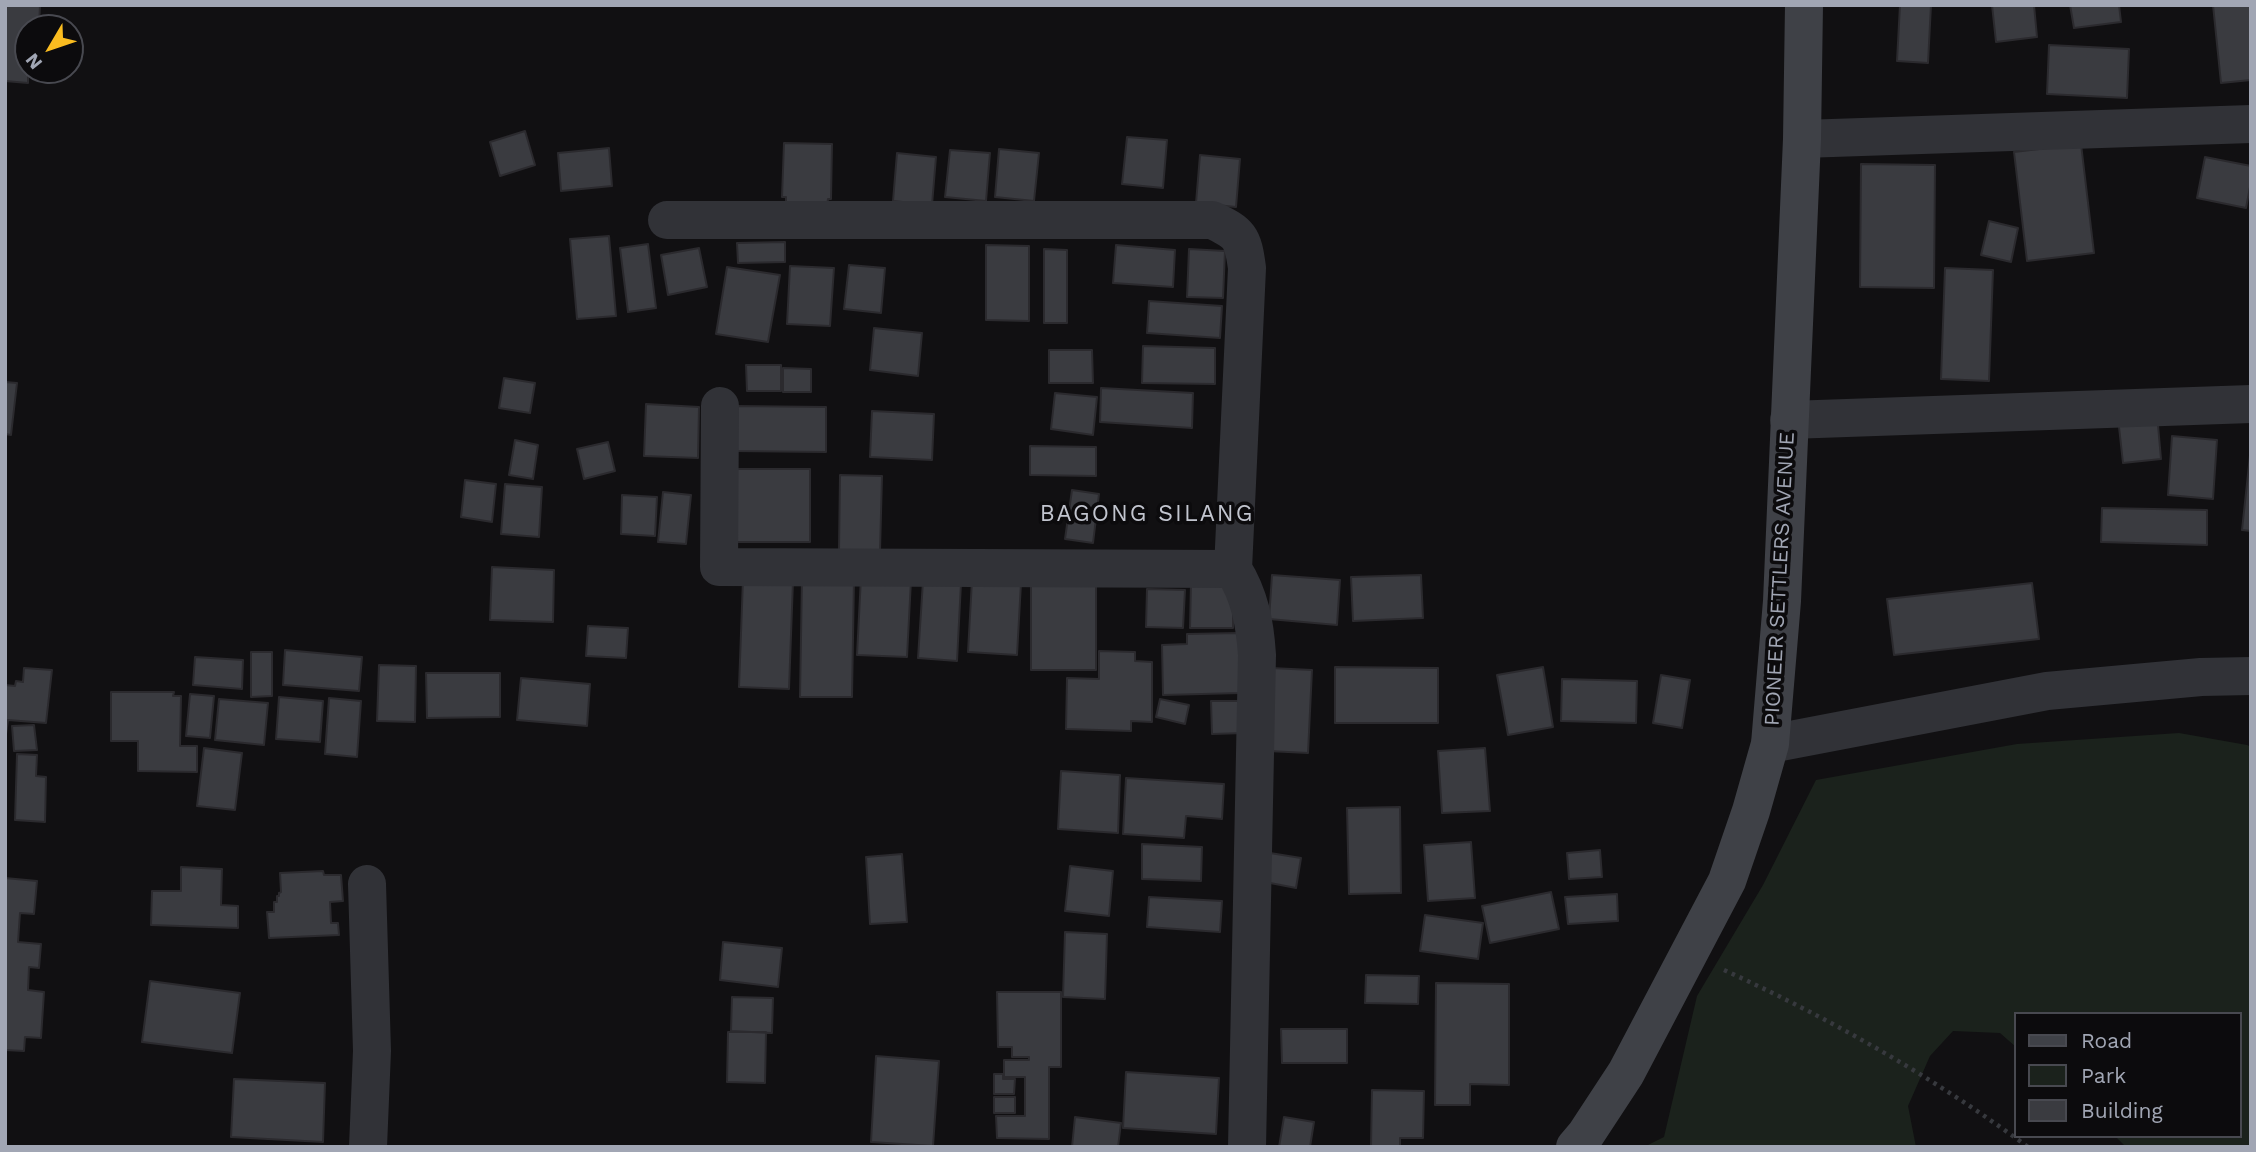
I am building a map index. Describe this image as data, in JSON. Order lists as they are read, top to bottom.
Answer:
{
  "streets": {
    "street": ["PIONEER SETTLERS AVENUE"]
  },
  "districts": ["BAGONG SILANG"],
  "legend": ["Road", "Park", "Building"],
  "north": "bottom left"
}
